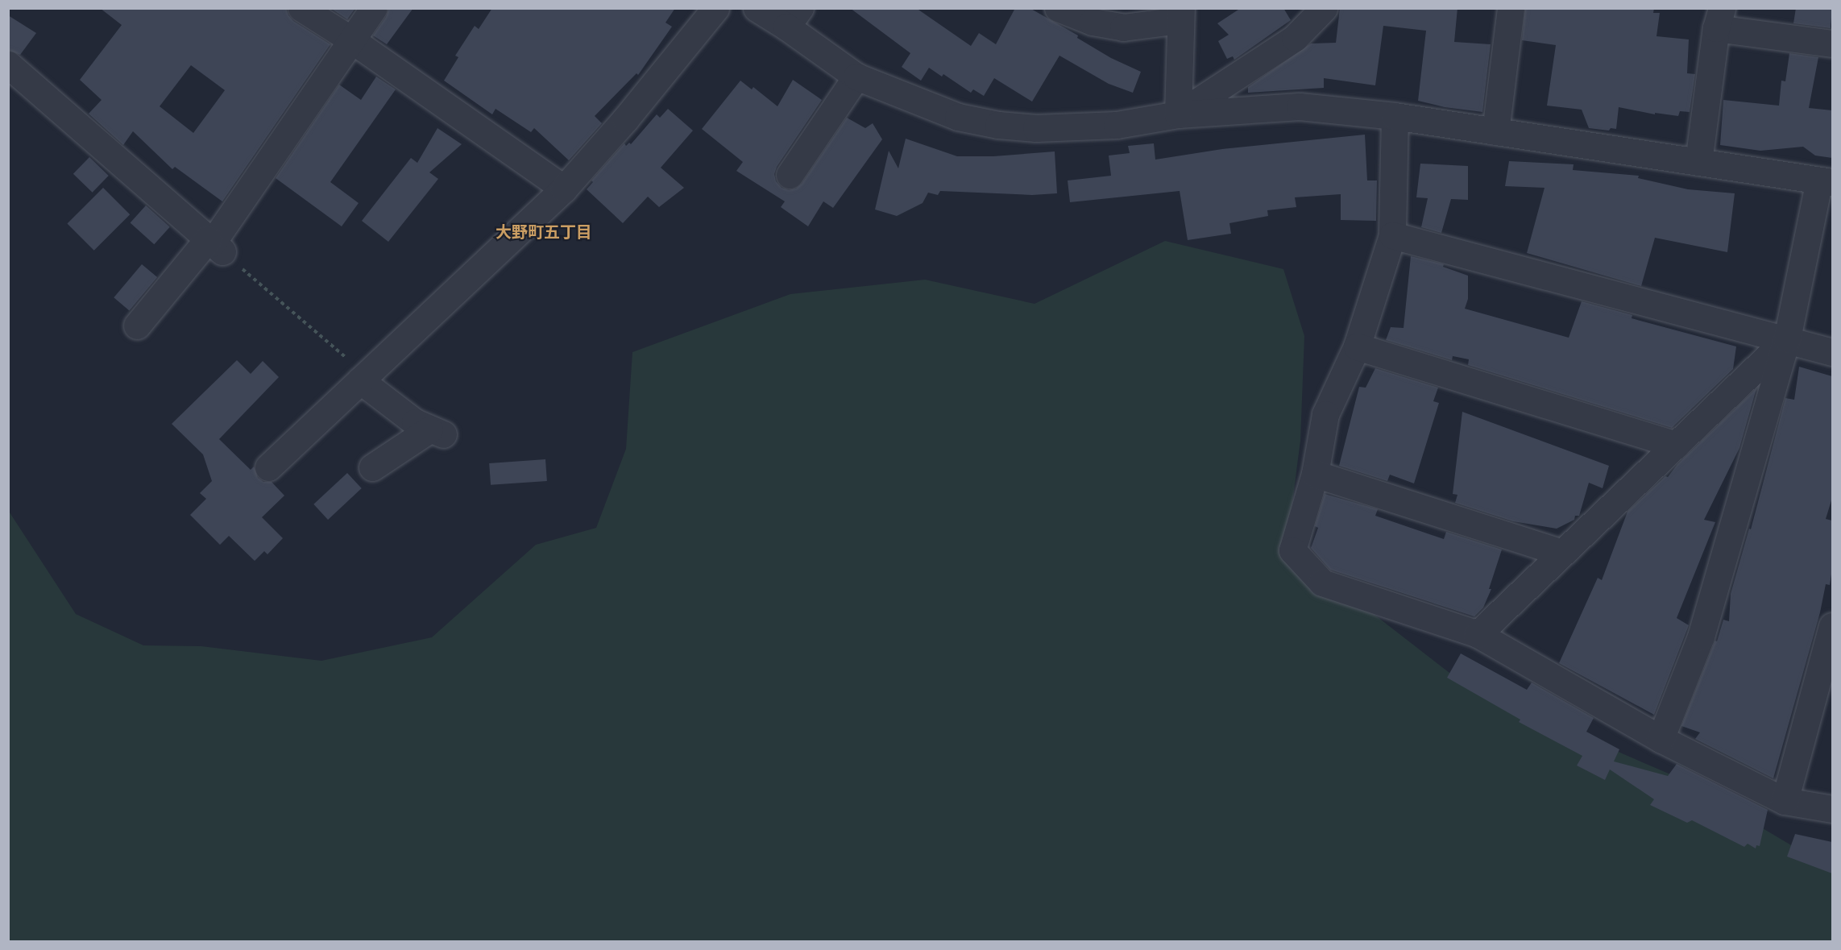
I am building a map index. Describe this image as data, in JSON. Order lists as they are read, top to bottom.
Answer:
{
  "districts": ["大野町五丁目"]
}
